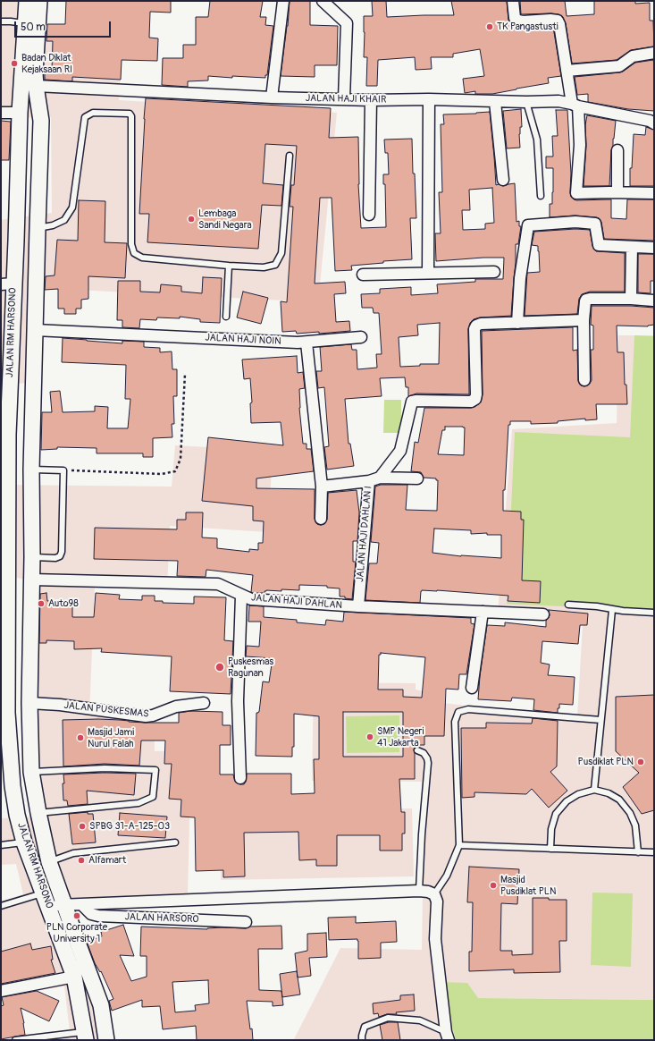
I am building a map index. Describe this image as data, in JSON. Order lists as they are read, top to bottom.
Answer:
{
  "streets": {
    "main road": ["JALAN RM HARSONO"],
    "street": [
      "JALAN HAJI KHAIR",
      "JALAN HAJI NOIN",
      "JALAN HAJI DAHLAN I",
      "JALAN HAJI DAHLAN",
      "JALAN PUSKESMAS",
      "JALAN HARSORO"
    ]
  },
  "crossings": [
    ["JALAN HAJI KHAIR", "JALAN RM HARSONO"],
    ["JALAN RM HARSONO", "JALAN HAJI NOIN"],
    ["JALAN RM HARSONO", "JALAN HAJI DAHLAN"],
    ["JALAN RM HARSONO", "JALAN PUSKESMAS"],
    ["JALAN HAJI DAHLAN I", "JALAN HAJI DAHLAN"]
  ],
  "places": [
    "TK Pangastusti",
    "Badan Diklat Kejaksaan RI",
    "Lembaga Sandi Negara",
    "Auto98",
    "Puskesmas Ragunan",
    "SMP Negeri 41 Jakarta",
    "Masjid Jami Nurul Falah",
    "Pusdiklat PLN",
    "SPBG 31-A-125-03",
    "Alfamart",
    "Masjid Pusdiklat PLN",
    "PLN Corporate University 1"
  ],
  "scale_bar": "50 m"
}
